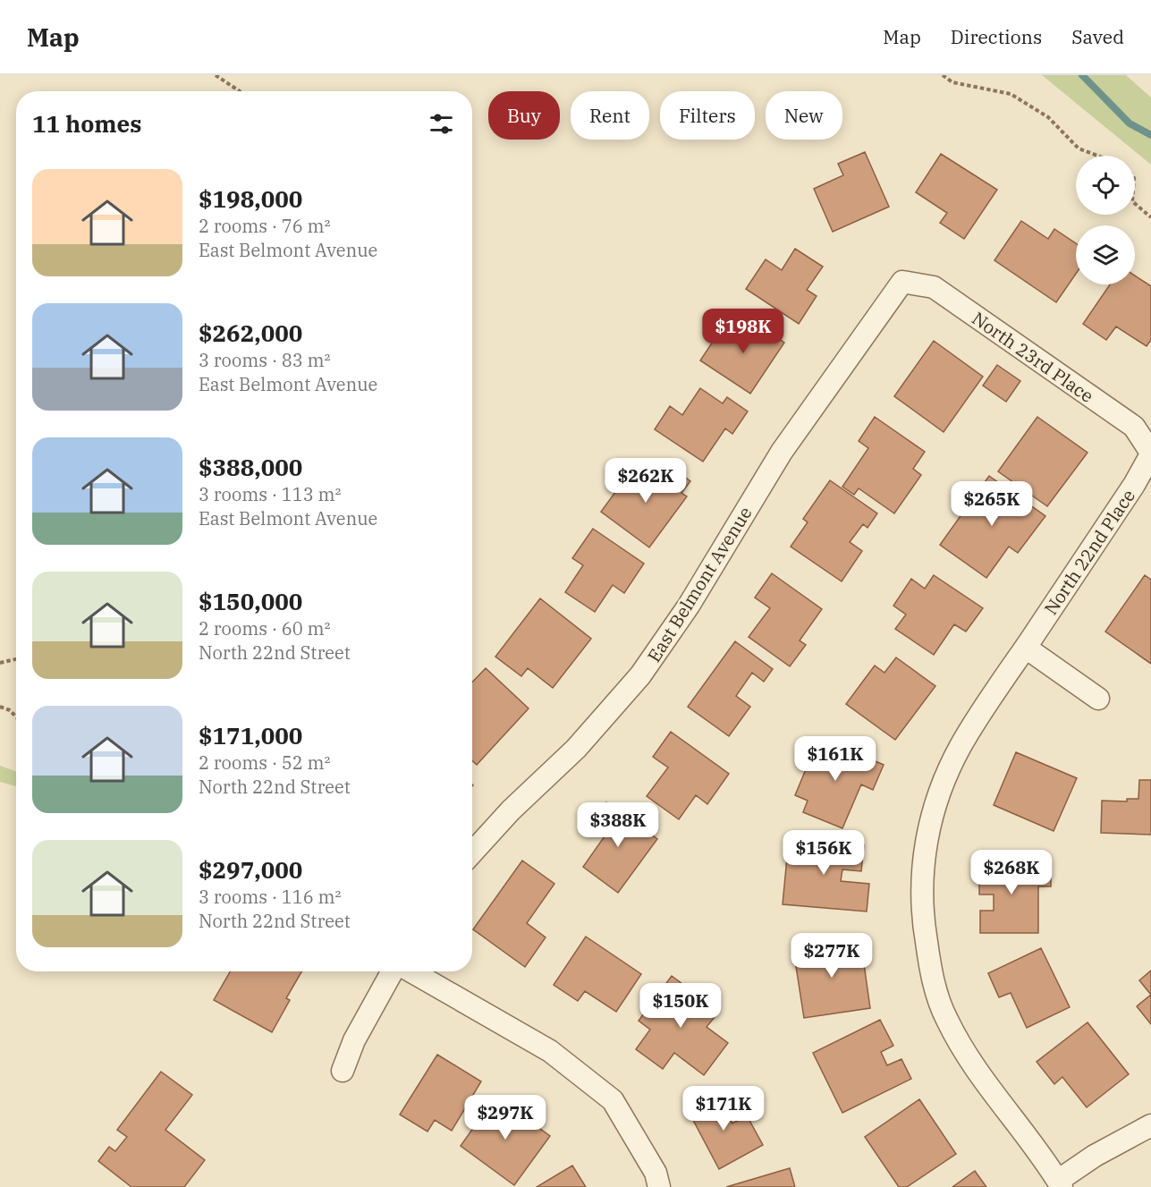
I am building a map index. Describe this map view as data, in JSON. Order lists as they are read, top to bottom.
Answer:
{
  "streets": {
    "street": ["North 23rd Place", "North 22nd Place", "East Belmont Avenue"]
  },
  "crossings": [
    ["North 23rd Place", "North 22nd Place"],
    ["North 23rd Place", "East Belmont Avenue"]
  ],
  "page": {
    "header": "Map",
    "nav": ["Map", "Directions", "Saved"],
    "chip": [
      "Buy",
      "Rent",
      "Filters",
      "New"
    ],
    "heading": "11 homes",
    "list": [
      {
        "name": "$198,000",
        "note": "2 rooms · 76 m² · East Belmont Avenue"
      },
      {
        "name": "$262,000",
        "note": "3 rooms · 83 m² · East Belmont Avenue"
      },
      {
        "name": "$388,000",
        "note": "3 rooms · 113 m² · East Belmont Avenue"
      },
      {
        "name": "$150,000",
        "note": "2 rooms · 60 m² · North 22nd Street"
      },
      {
        "name": "$171,000",
        "note": "2 rooms · 52 m² · North 22nd Street"
      },
      {
        "name": "$297,000",
        "note": "3 rooms · 116 m² · North 22nd Street"
      }
    ],
    "price": [
      "$198K",
      "$262K",
      "$265K",
      "$161K",
      "$388K",
      "$156K",
      "$268K",
      "$277K",
      "$150K",
      "$171K",
      "$297K"
    ]
  }
}
